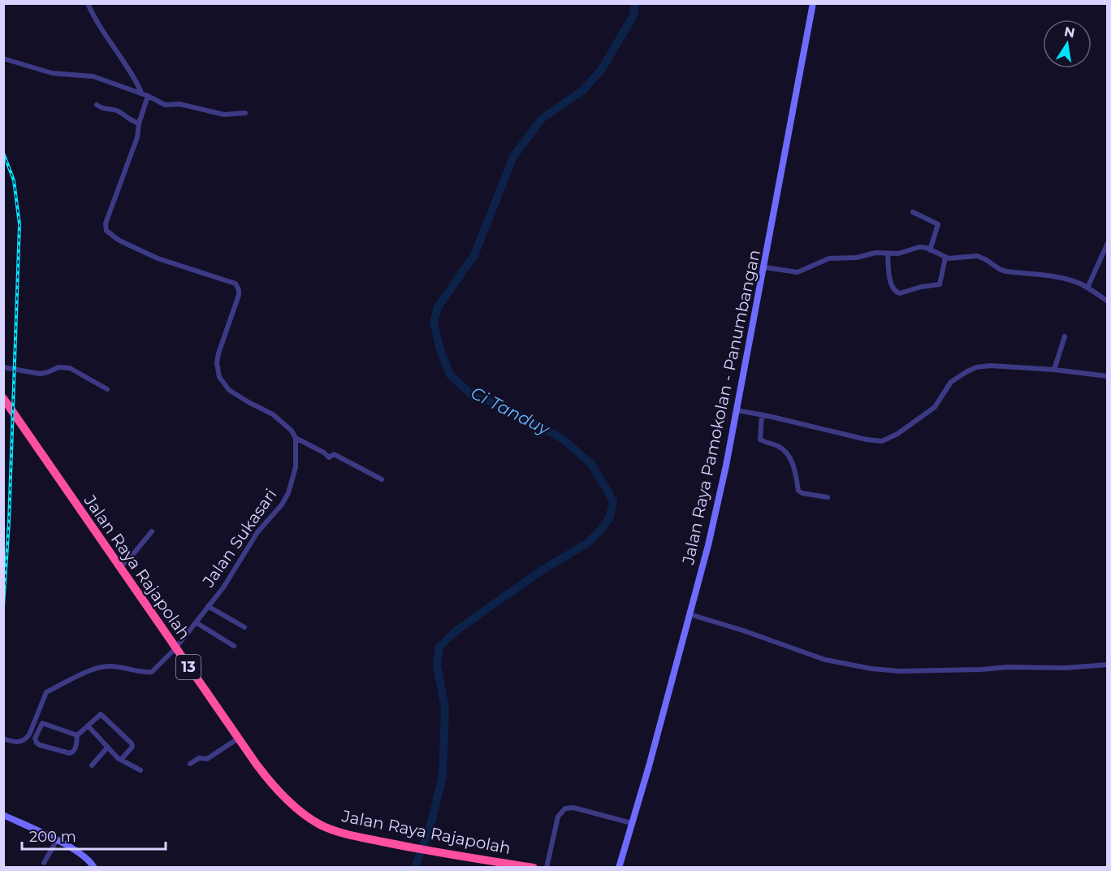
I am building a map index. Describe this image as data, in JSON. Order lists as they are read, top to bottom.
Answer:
{
  "streets": {
    "highway": ["Jalan Raya Rajapolah", "13"],
    "main road": ["Jalan Raya Pamokolan - Panumbangan"],
    "street": ["Jalan Sukasari"]
  },
  "crossings": [
    ["Jalan Sukasari", "Jalan Raya Rajapolah"]
  ],
  "water": ["Ci Tanduy"],
  "scale_bar": "200 m",
  "north": "top"
}
